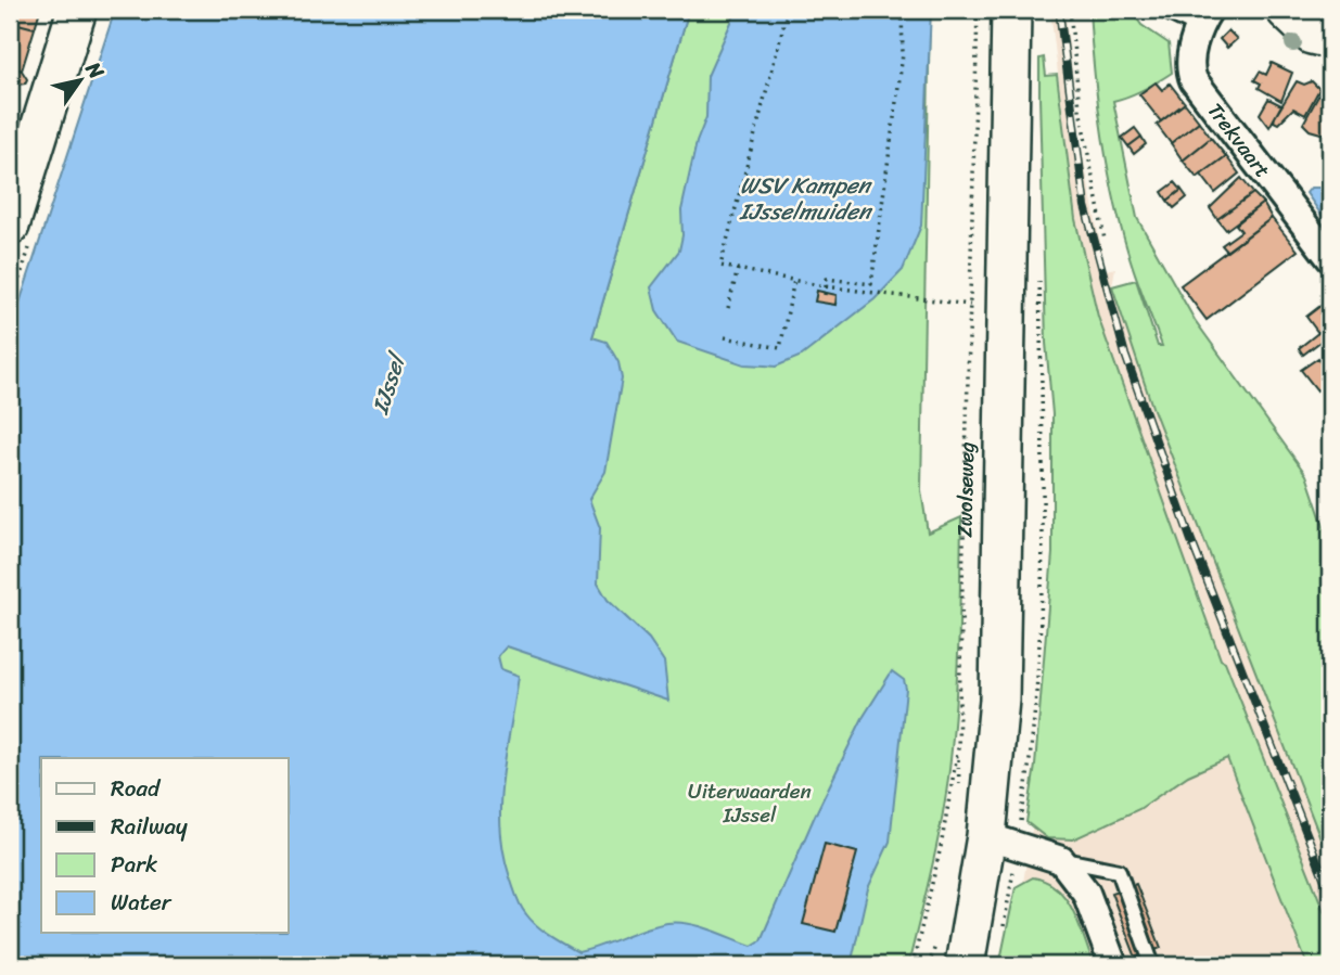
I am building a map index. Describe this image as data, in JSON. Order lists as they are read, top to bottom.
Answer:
{
  "streets": {
    "main road": ["Zwolseweg"],
    "street": ["Trekvaart"]
  },
  "water": ["WSV Kampen IJsselmuiden", "IJssel"],
  "parks": ["Uiterwaarden IJssel"],
  "legend": [
    "Road",
    "Railway",
    "Park",
    "Water"
  ],
  "north": "top right"
}
